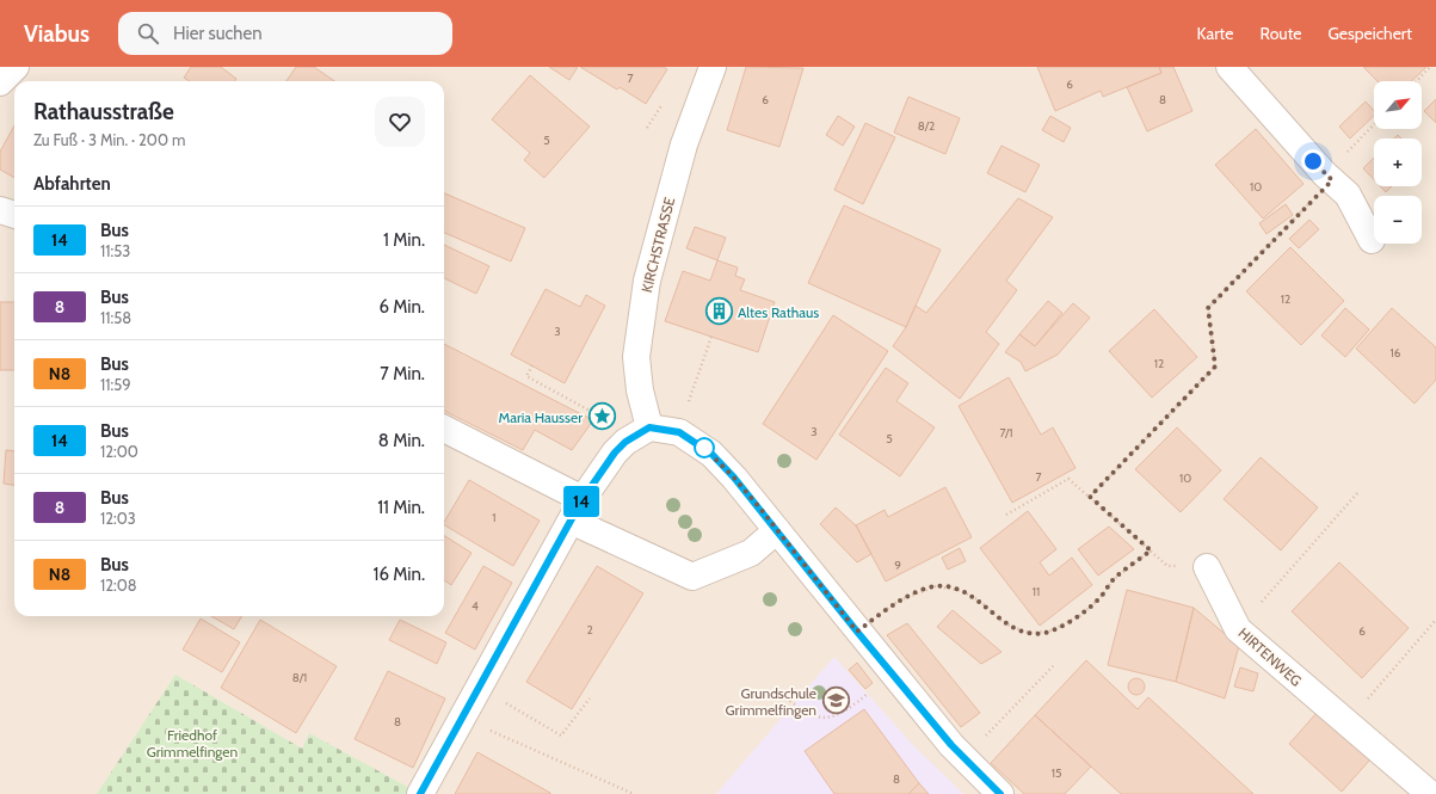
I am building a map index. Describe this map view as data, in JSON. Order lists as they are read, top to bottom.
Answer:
{
  "streets": {
    "street": ["KIRCHSTRASSE", "HIRTENWEG"]
  },
  "parks": ["Friedhof Grimmelfingen"],
  "places": {
    "building": ["Altes Rathaus"],
    "place": ["Maria Hausser"],
    "school or university": ["Grundschule Grimmelfingen"]
  },
  "lines": ["bus line 14"],
  "house_numbers": [
    "7",
    "6",
    "6",
    "8",
    "8/2",
    "5",
    "10",
    "12",
    "3",
    "16",
    "12",
    "3",
    "7/1",
    "5",
    "7",
    "10",
    "1",
    "9",
    "11",
    "4",
    "2",
    "6",
    "8/1",
    "8",
    "15",
    "8"
  ],
  "north": "top right",
  "page": {
    "header": "Viabus",
    "search": "Hier suchen",
    "nav": ["Karte", "Route", "Gespeichert"],
    "on_map": "14",
    "map_buttons": ["+", "−"],
    "heading": [
      ["Rathausstraße", "Zu Fuß · 3 Min. · 200 m"],
      "Abfahrten"
    ],
    "list": [
      {
        "mark": "14",
        "name": "Bus",
        "note": "11:53",
        "value": "1 Min."
      },
      {
        "mark": "8",
        "name": "Bus",
        "note": "11:58",
        "value": "6 Min."
      },
      {
        "mark": "N8",
        "name": "Bus",
        "note": "11:59",
        "value": "7 Min."
      },
      {
        "mark": "14",
        "name": "Bus",
        "note": "12:00",
        "value": "8 Min."
      },
      {
        "mark": "8",
        "name": "Bus",
        "note": "12:03",
        "value": "11 Min."
      },
      {
        "mark": "N8",
        "name": "Bus",
        "note": "12:08",
        "value": "16 Min."
      }
    ]
  }
}
